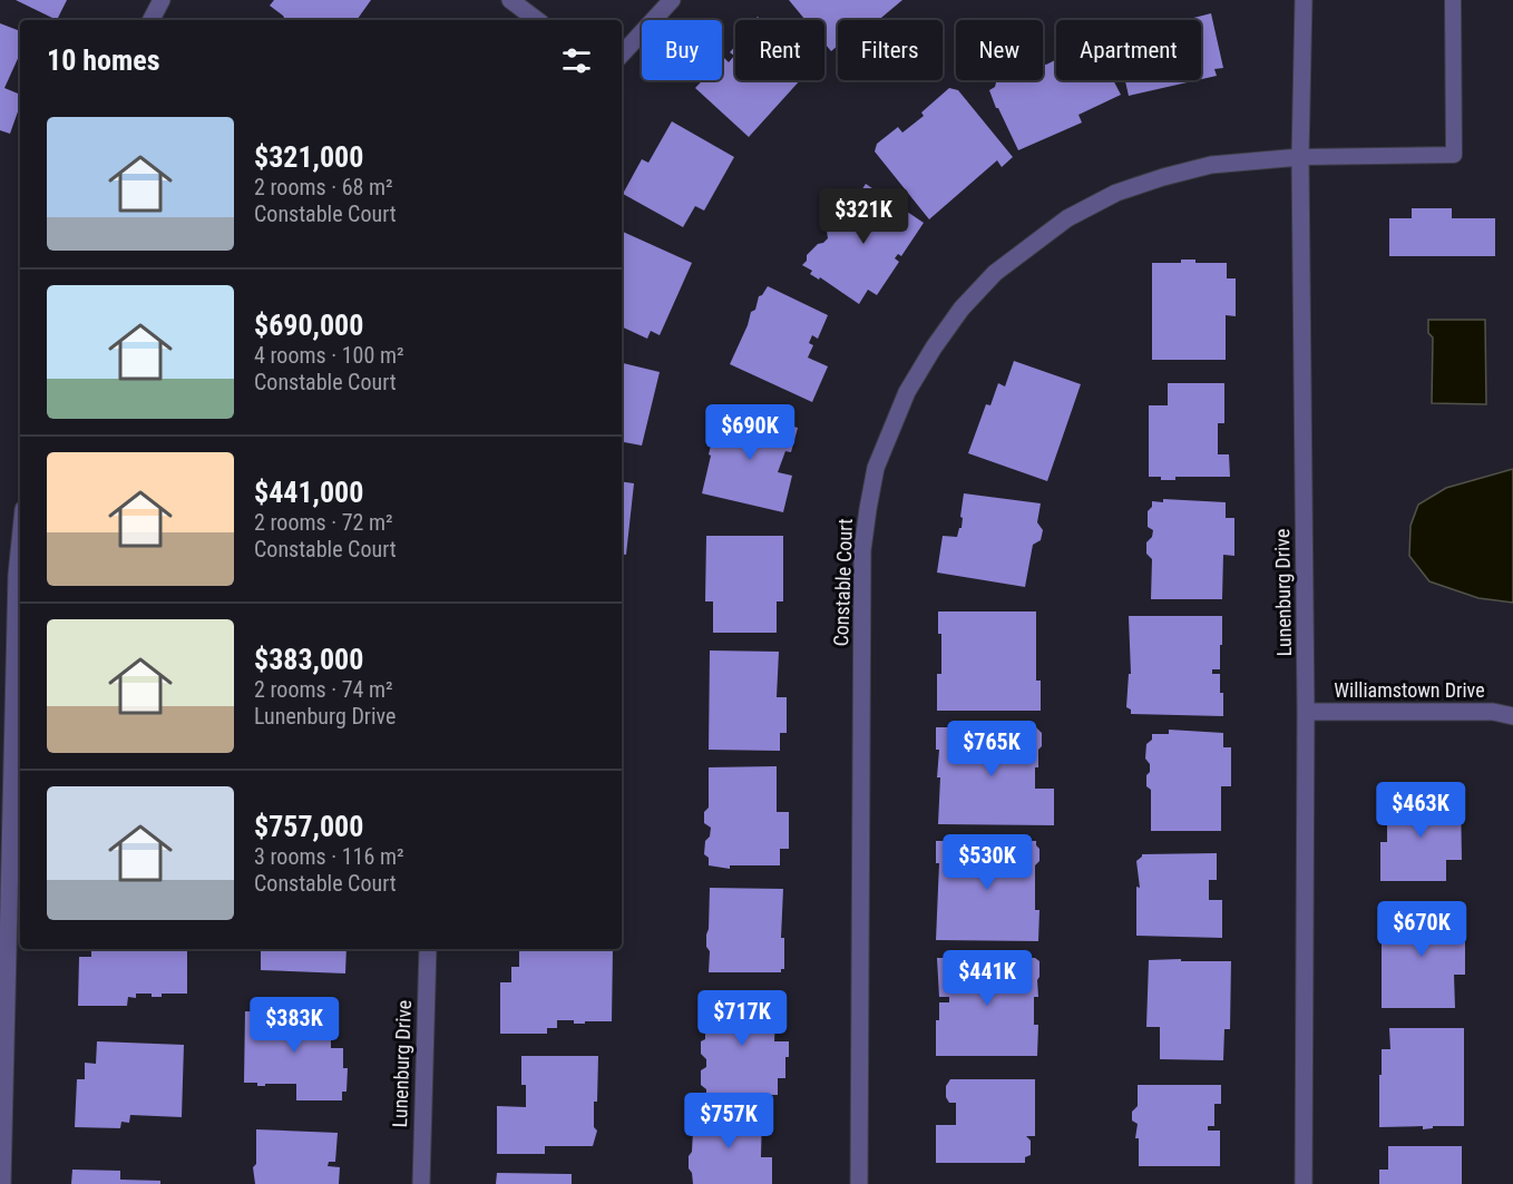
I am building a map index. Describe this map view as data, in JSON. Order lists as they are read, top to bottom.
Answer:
{
  "streets": {
    "street": ["Constable Court", "Lunenburg Drive", "Williamstown Drive"]
  },
  "crossings": [
    ["Constable Court", "Lunenburg Drive"],
    ["Lunenburg Drive", "Williamstown Drive"]
  ],
  "page": {
    "chip": [
      "Buy",
      "Rent",
      "Filters",
      "New",
      "Apartment"
    ],
    "heading": "10 homes",
    "list": [
      {
        "name": "$321,000",
        "note": "2 rooms · 68 m² · Constable Court"
      },
      {
        "name": "$690,000",
        "note": "4 rooms · 100 m² · Constable Court"
      },
      {
        "name": "$441,000",
        "note": "2 rooms · 72 m² · Constable Court"
      },
      {
        "name": "$383,000",
        "note": "2 rooms · 74 m² · Lunenburg Drive"
      },
      {
        "name": "$757,000",
        "note": "3 rooms · 116 m² · Constable Court"
      }
    ],
    "price": [
      "$321K",
      "$690K",
      "$765K",
      "$463K",
      "$530K",
      "$670K",
      "$441K",
      "$717K",
      "$383K",
      "$757K"
    ]
  }
}
